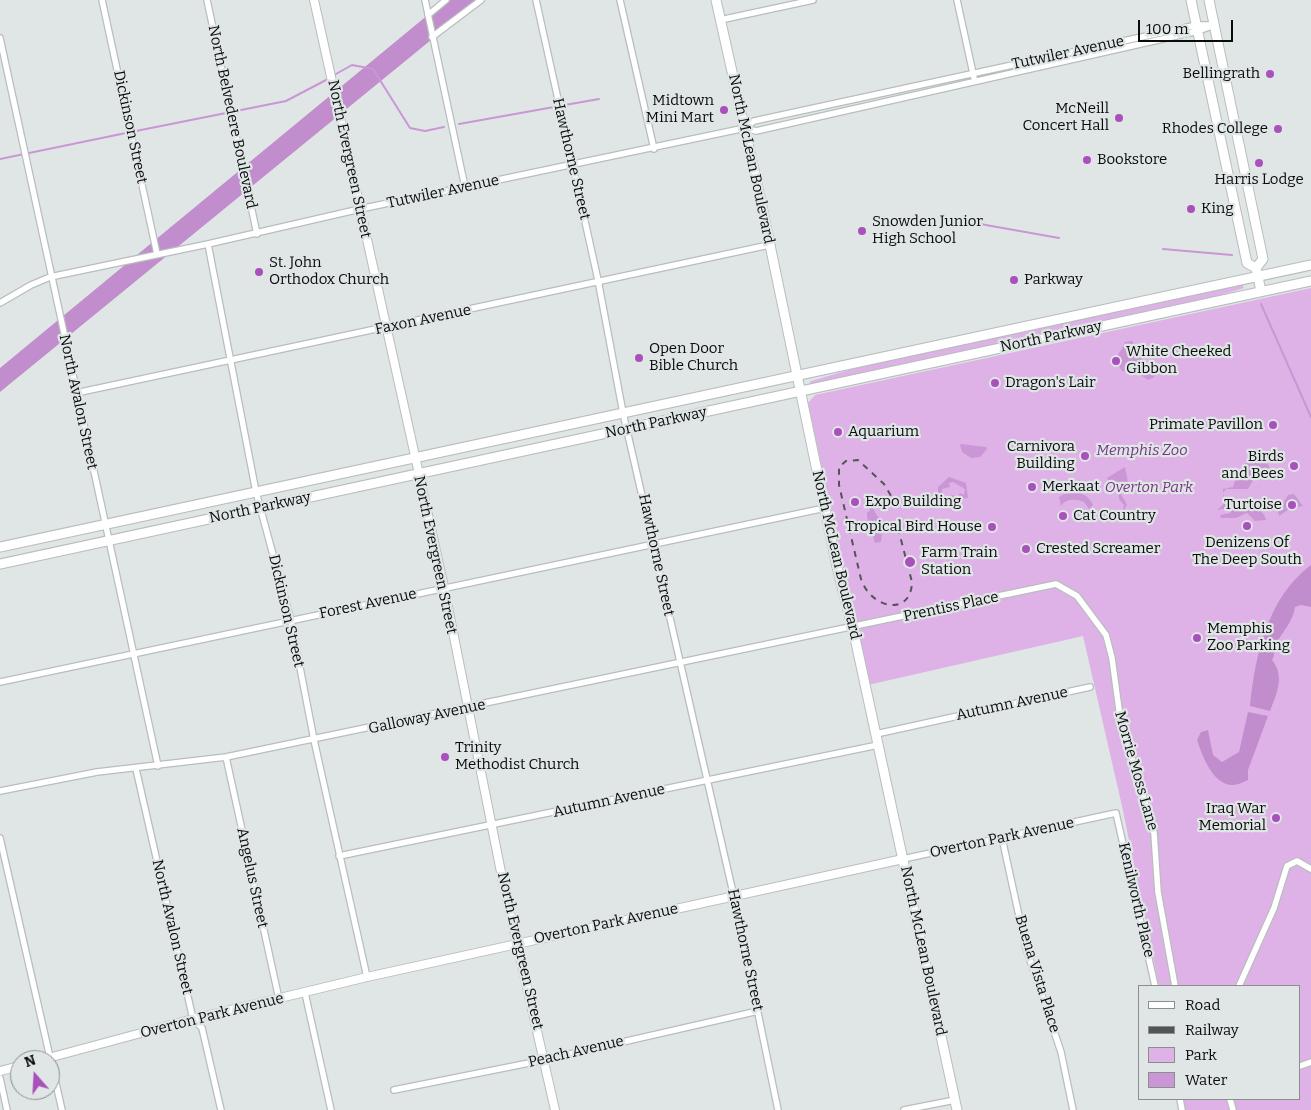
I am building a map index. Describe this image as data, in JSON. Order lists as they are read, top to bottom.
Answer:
{
  "streets": {
    "main road": ["North McLean Boulevard", "North Parkway"],
    "street": [
      "Tutwiler Avenue",
      "North Belvedere Boulevard",
      "Dickinson Street",
      "North Evergreen Street",
      "Hawthorne Street",
      "Faxon Avenue",
      "North Avalon Street",
      "Forest Avenue",
      "Prentiss Place",
      "Autumn Avenue",
      "Galloway Avenue",
      "Morrie Moss Lane",
      "Overton Park Avenue",
      "Angelus Street",
      "Kenilworth Place",
      "Buena Vista Place",
      "Peach Avenue"
    ]
  },
  "crossings": [
    ["Tutwiler Avenue", "North Belvedere Boulevard"],
    ["Tutwiler Avenue", "Dickinson Street"],
    ["Tutwiler Avenue", "North Evergreen Street"],
    ["Tutwiler Avenue", "Hawthorne Street"],
    ["Tutwiler Avenue", "North McLean Boulevard"],
    ["Tutwiler Avenue", "North Avalon Street"],
    ["Dickinson Street", "Faxon Avenue"],
    ["Dickinson Street", "North Parkway"],
    ["Dickinson Street", "Forest Avenue"],
    ["Dickinson Street", "Autumn Avenue"],
    ["Dickinson Street", "Galloway Avenue"],
    ["Dickinson Street", "Overton Park Avenue"],
    ["North Evergreen Street", "Faxon Avenue"],
    ["North Evergreen Street", "North Parkway"],
    ["North Evergreen Street", "Forest Avenue"],
    ["North Evergreen Street", "Autumn Avenue"],
    ["North Evergreen Street", "Galloway Avenue"],
    ["North Evergreen Street", "Overton Park Avenue"],
    ["North Evergreen Street", "Peach Avenue"],
    ["Hawthorne Street", "Faxon Avenue"],
    ["Hawthorne Street", "North Parkway"],
    ["Hawthorne Street", "Forest Avenue"],
    ["Hawthorne Street", "Autumn Avenue"],
    ["Hawthorne Street", "Galloway Avenue"],
    ["Hawthorne Street", "Overton Park Avenue"],
    ["Hawthorne Street", "Peach Avenue"],
    ["North McLean Boulevard", "Faxon Avenue"],
    ["North McLean Boulevard", "North Parkway"],
    ["North McLean Boulevard", "Forest Avenue"],
    ["North McLean Boulevard", "Prentiss Place"],
    ["North McLean Boulevard", "Autumn Avenue"],
    ["North McLean Boulevard", "Galloway Avenue"],
    ["North McLean Boulevard", "Overton Park Avenue"],
    ["Faxon Avenue", "North Avalon Street"],
    ["North Parkway", "North Avalon Street"],
    ["North Avalon Street", "Forest Avenue"],
    ["North Avalon Street", "Galloway Avenue"],
    ["North Avalon Street", "Overton Park Avenue"],
    ["Prentiss Place", "Galloway Avenue"],
    ["Prentiss Place", "Morrie Moss Lane"],
    ["Galloway Avenue", "Angelus Street"],
    ["Overton Park Avenue", "Angelus Street"],
    ["Overton Park Avenue", "Kenilworth Place"],
    ["Overton Park Avenue", "Buena Vista Place"]
  ],
  "parks": ["Memphis Zoo", "Overton Park"],
  "places": [
    "Bellingrath",
    "Midtown Mini Mart",
    "McNeill Concert Hall",
    "Rhodes College",
    "Bookstore",
    "Harris Lodge",
    "King",
    "Snowden Junior High School",
    "St. John Orthodox Church",
    "Parkway",
    "Open Door Bible Church",
    "White Cheeked Gibbon",
    "Dragon's Lair",
    "Primate Pavillon",
    "Aquarium",
    "Carnivora Building",
    "Birds and Bees",
    "Merkaat",
    "Expo Building",
    "Turtoise",
    "Cat Country",
    "Denizens Of The Deep South",
    "Tropical Bird House",
    "Crested Screamer",
    "Farm Train Station",
    "Memphis Zoo Parking",
    "Trinity Methodist Church",
    "Iraq War Memorial"
  ],
  "legend": [
    "Road",
    "Railway",
    "Park",
    "Water"
  ],
  "scale_bar": "100 m",
  "north": "top"
}
